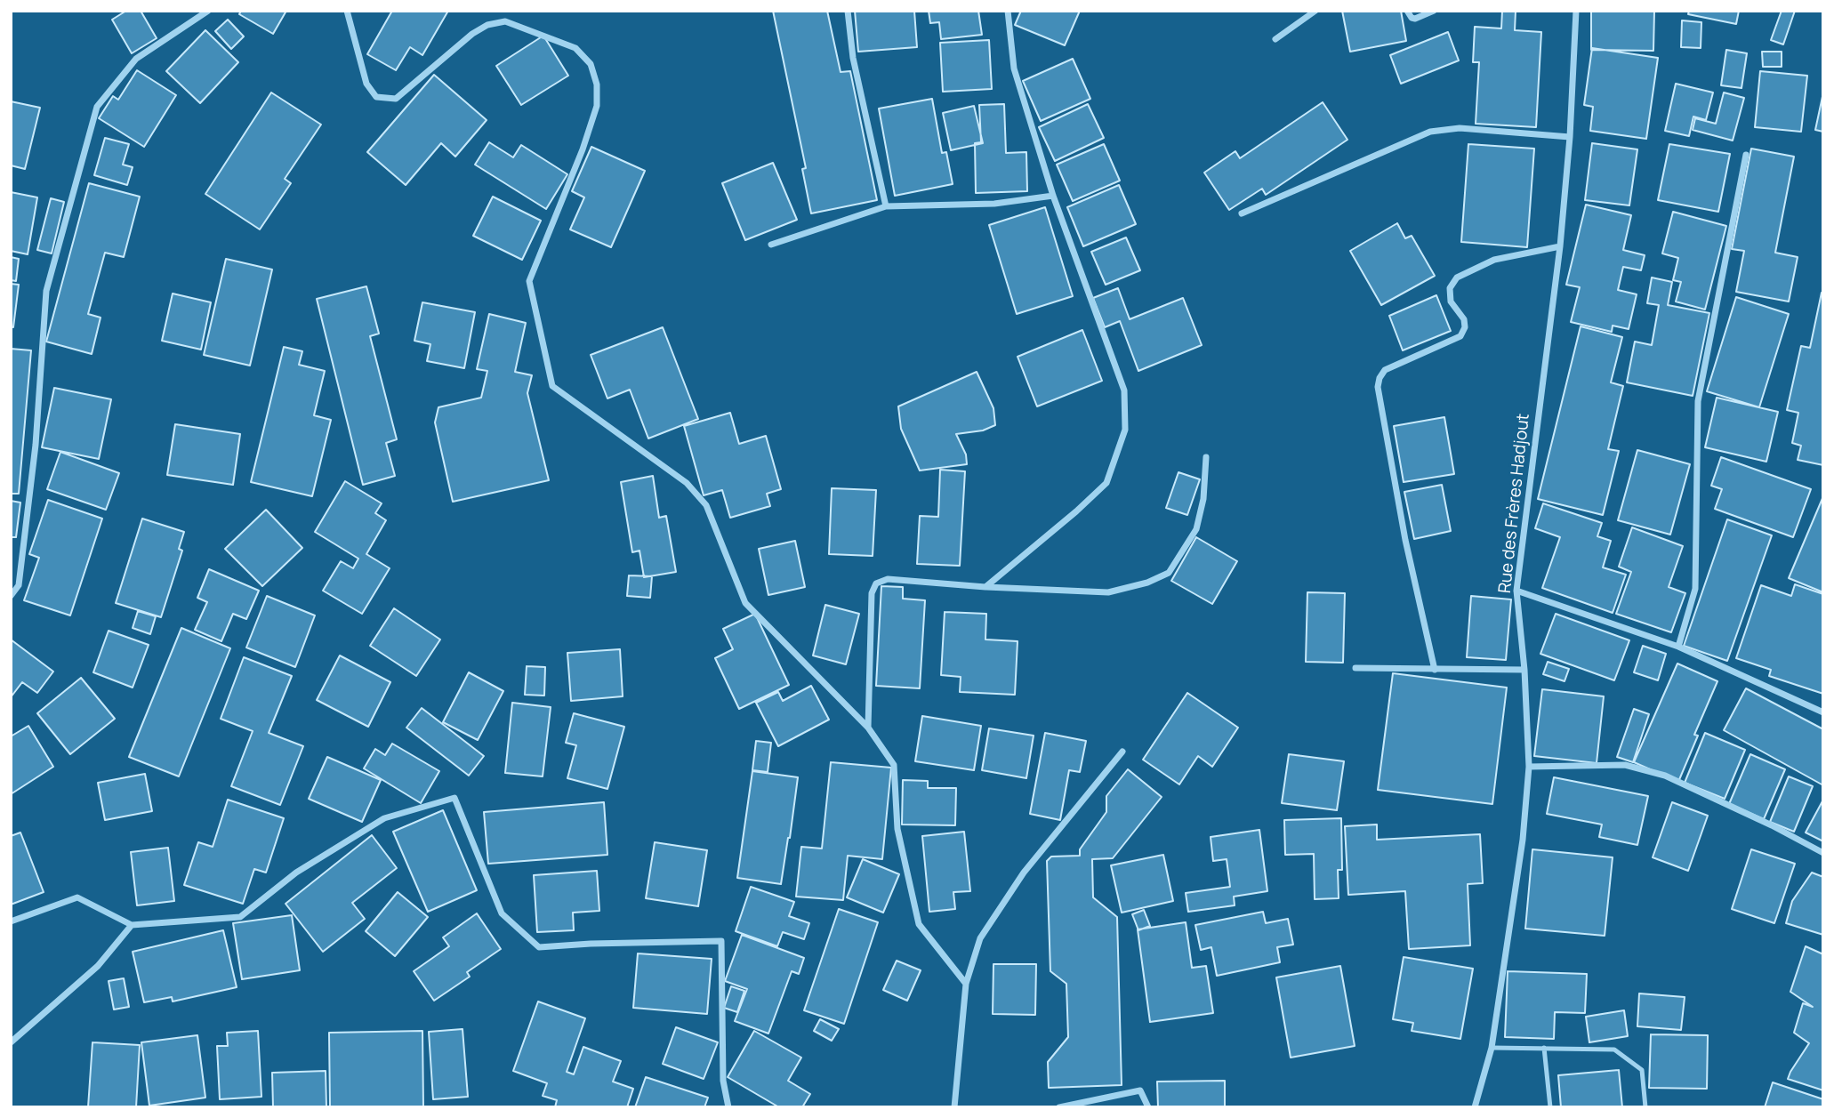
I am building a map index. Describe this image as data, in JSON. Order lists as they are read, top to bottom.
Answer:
{
  "streets": {
    "street": ["Rue des Frères Hadjout"]
  }
}
